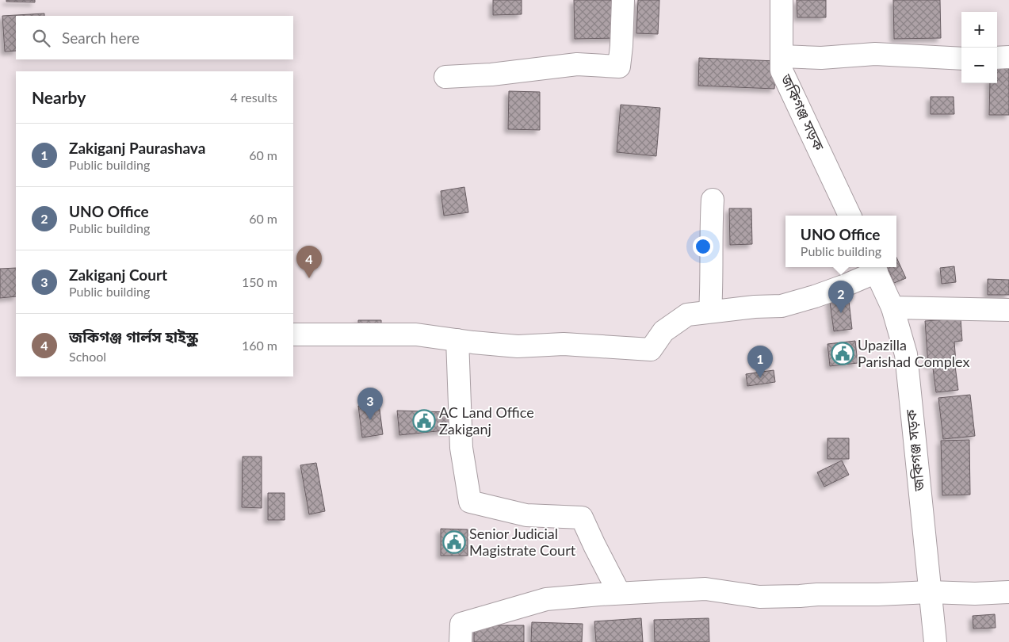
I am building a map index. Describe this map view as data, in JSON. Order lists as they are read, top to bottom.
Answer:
{
  "streets": {
    "street": ["জকিগঞ্জ সড়ক"]
  },
  "places": {
    "public building": ["Upazilla Parishad Complex", "AC Land Office Zakiganj", "Senior Judicial Magistrate Court"]
  },
  "page": {
    "map_buttons": ["+", "−"],
    "search": "Search here",
    "heading": ["Nearby", "4 results"],
    "list": [
      {
        "mark": "1",
        "name": "Zakiganj Paurashava",
        "note": "Public building",
        "value": "60 m"
      },
      {
        "mark": "2",
        "name": "UNO Office",
        "note": "Public building",
        "value": "60 m"
      },
      {
        "mark": "3",
        "name": "Zakiganj Court",
        "note": "Public building",
        "value": "150 m"
      },
      {
        "mark": "4",
        "name": "জকিগঞ্জ গার্লস হাইস্কুল",
        "note": "School",
        "value": "160 m"
      }
    ],
    "popup": ["UNO Office", "Public building"],
    "pins": [
      "4",
      "2",
      "1",
      "3"
    ]
  }
}
